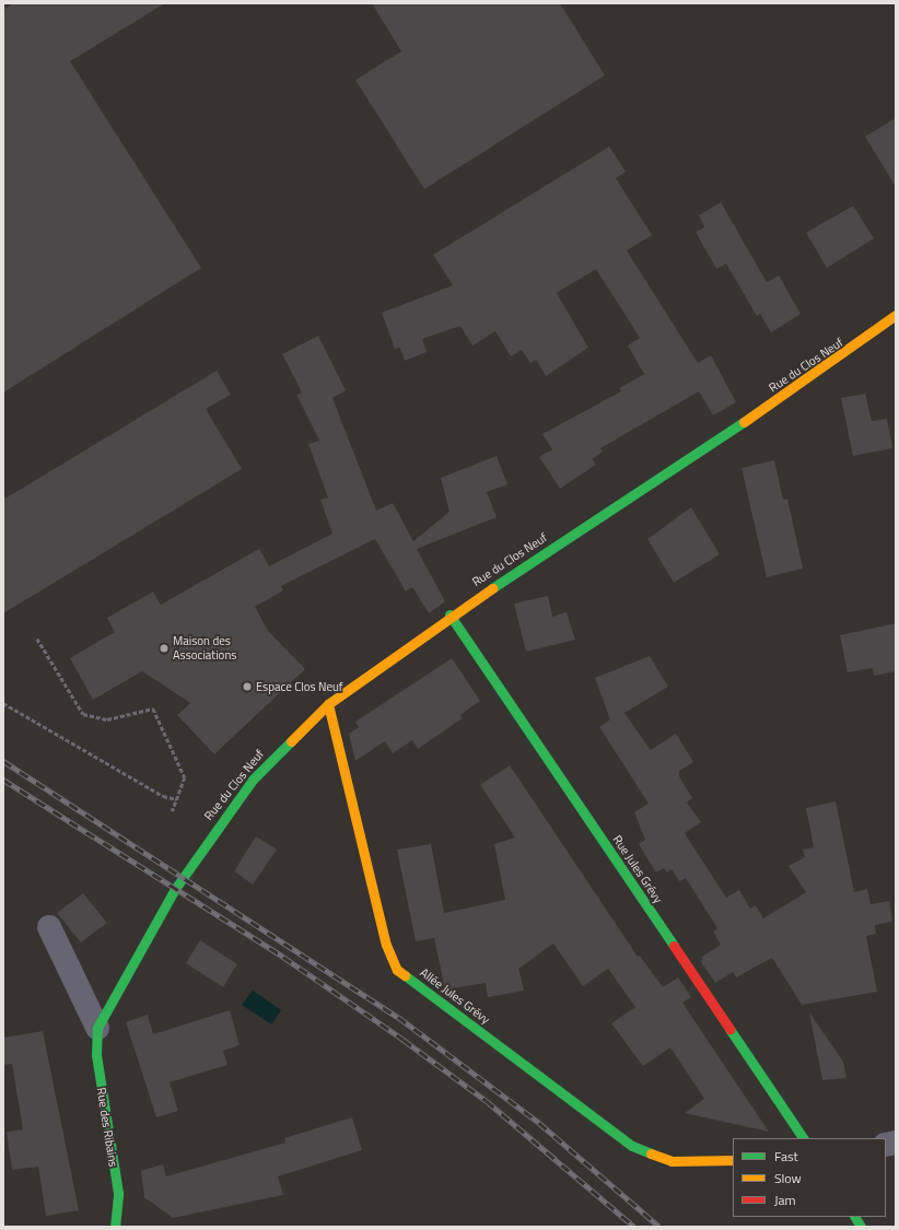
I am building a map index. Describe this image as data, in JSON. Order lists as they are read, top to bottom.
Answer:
{
  "streets": {
    "street": [
      "Rue du Clos Neuf",
      "Rue Jules Grévy",
      "Allée Jules Grévy",
      "Rue des Ribains"
    ]
  },
  "crossings": [
    ["Rue du Clos Neuf", "Rue Jules Grévy"],
    ["Rue du Clos Neuf", "Allée Jules Grévy"],
    ["Rue du Clos Neuf", "Rue des Ribains"]
  ],
  "places": ["Maison des Associations", "Espace Clos Neuf"],
  "legend": ["Fast", "Slow", "Jam"]
}
